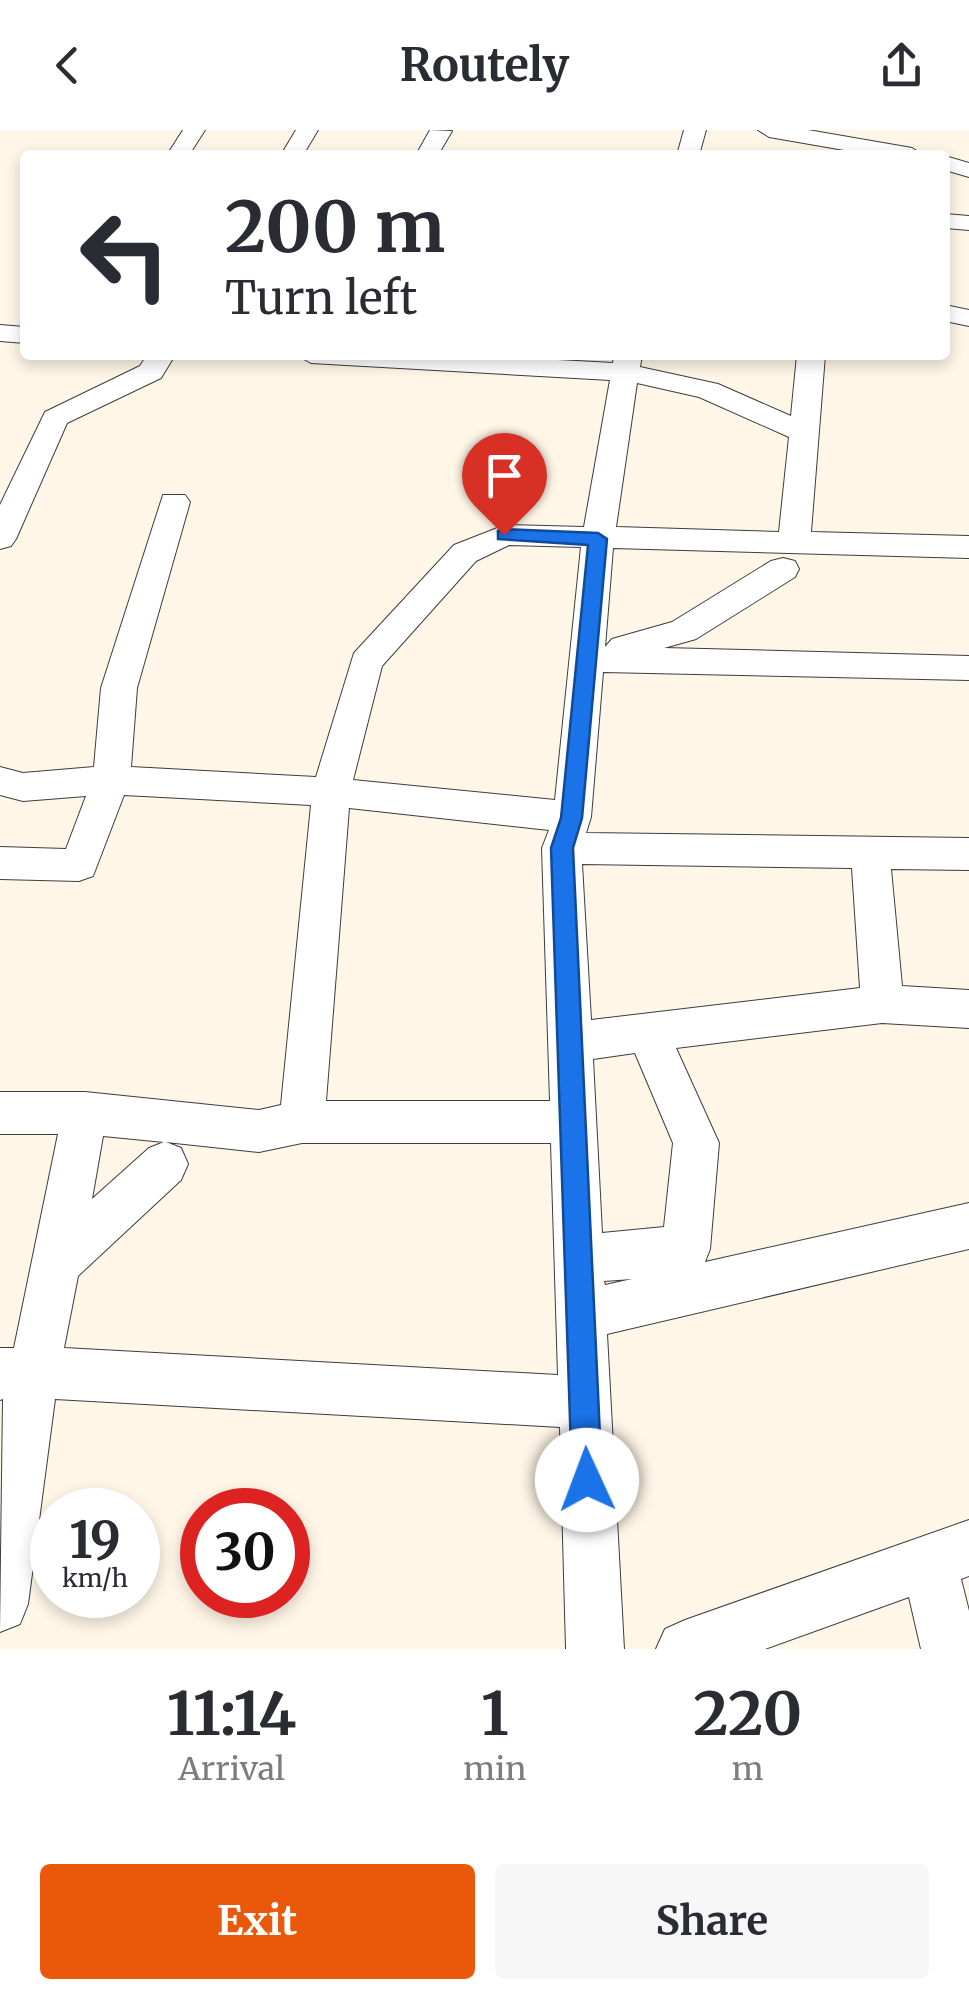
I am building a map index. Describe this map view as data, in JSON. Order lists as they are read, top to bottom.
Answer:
{
  "page": {
    "header": "Routely",
    "turn": ["200 m", "Turn left"],
    "speed": "19 km/h",
    "limit": "30",
    "eta": [
      "11:14",
      "Arrival",
      "1",
      "min",
      "220",
      "m"
    ],
    "buttons": ["Exit", "Share"]
  }
}
